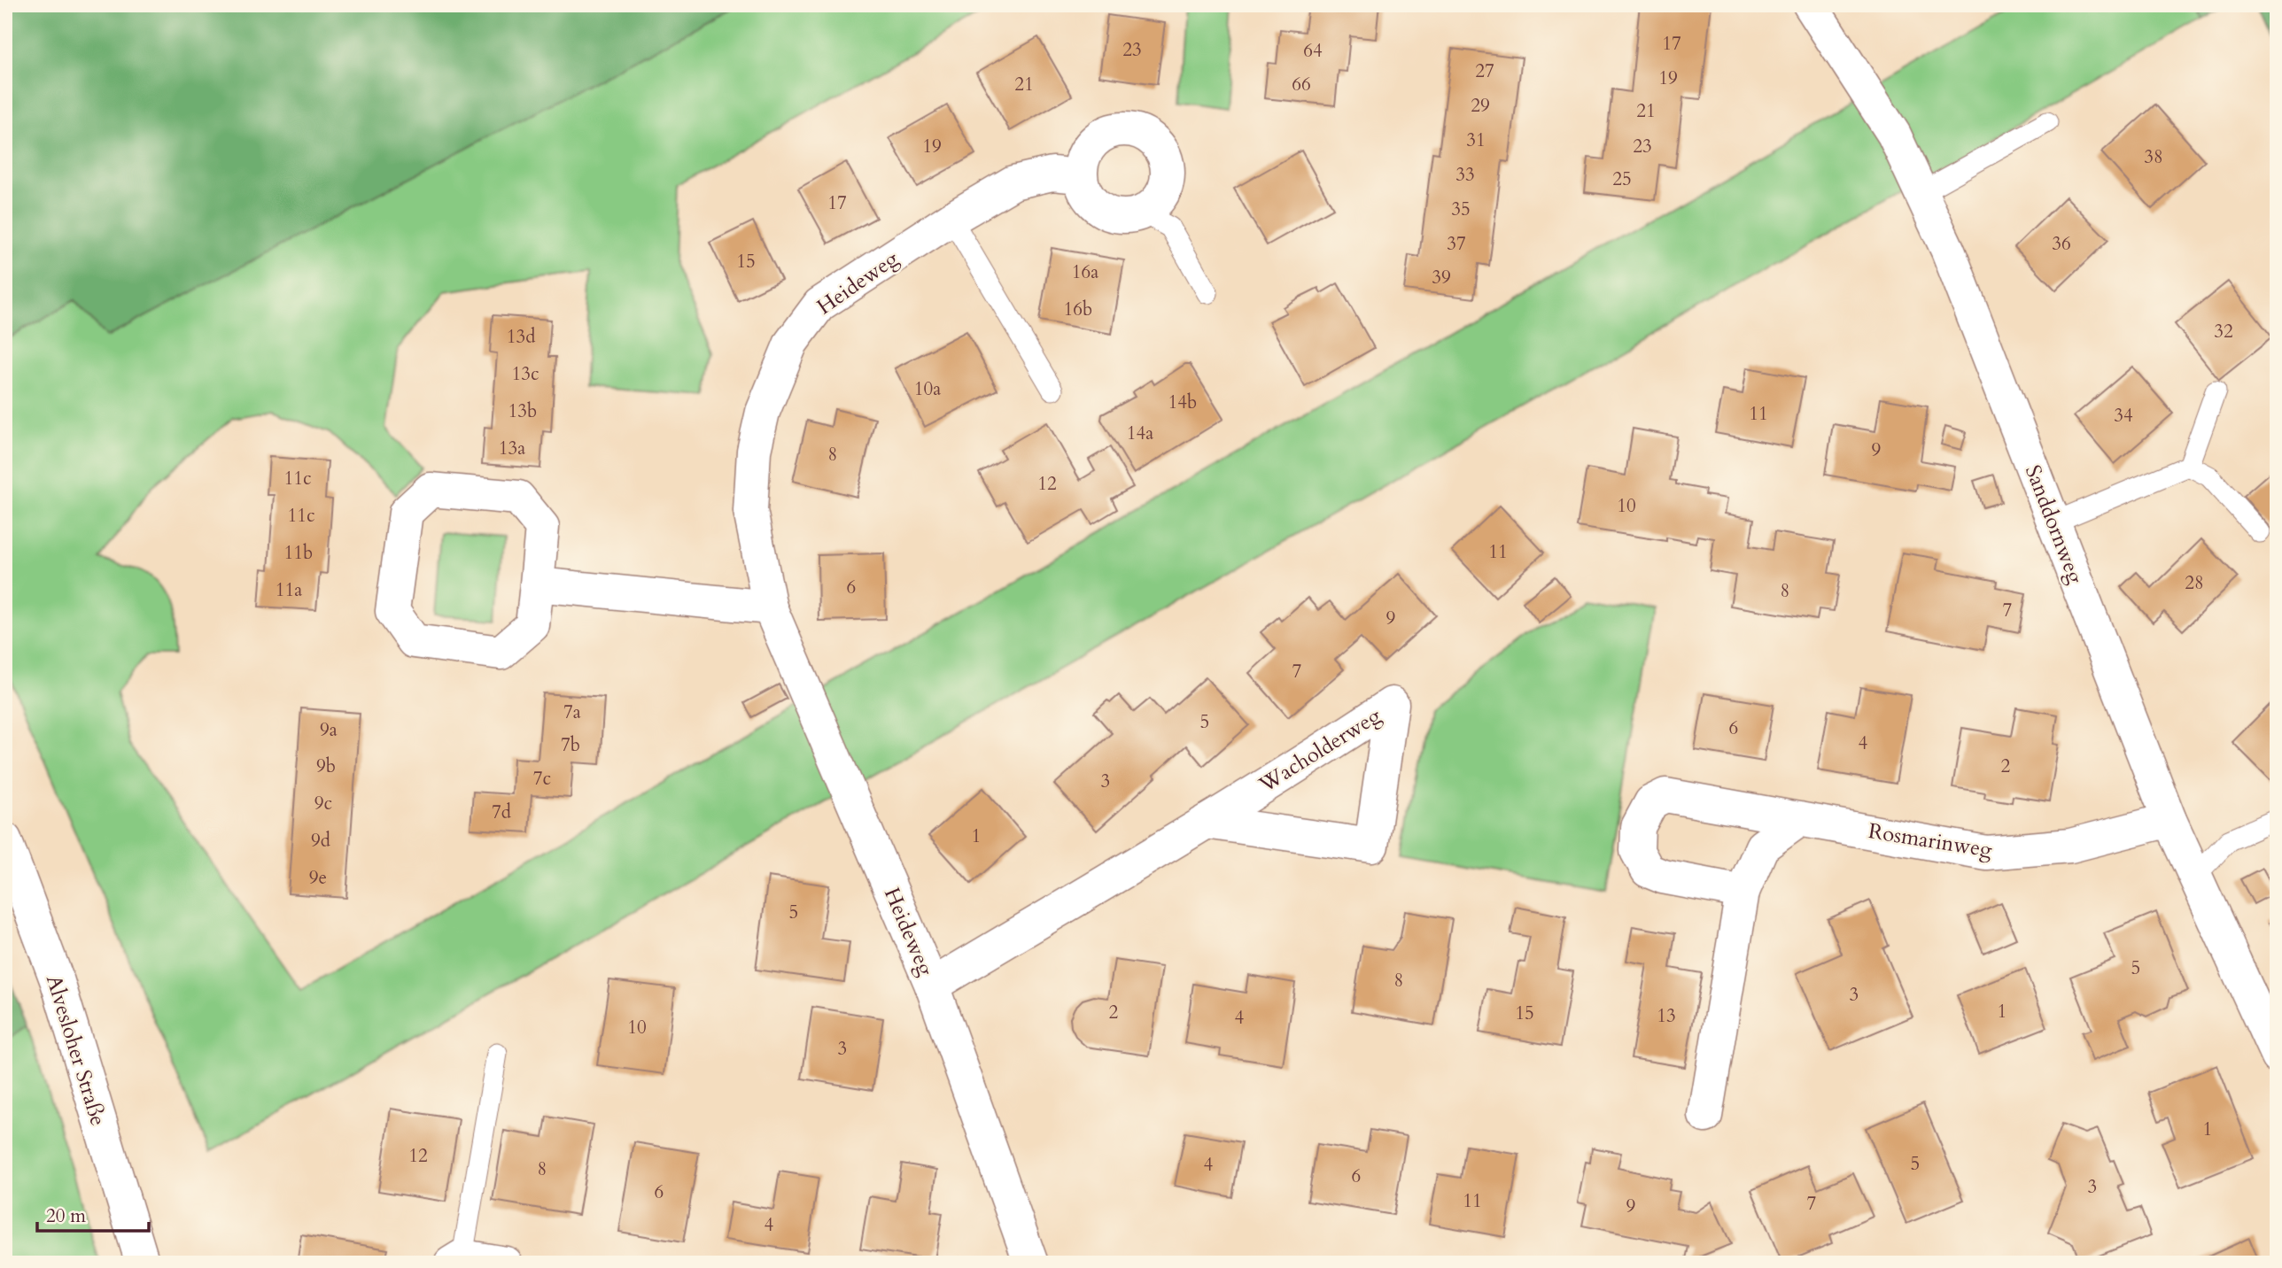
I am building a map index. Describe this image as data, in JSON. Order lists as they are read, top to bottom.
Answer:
{
  "streets": {
    "street": [
      "Heideweg",
      "Sanddornweg",
      "Wacholderweg",
      "Rosmarinweg",
      "Alvesloher Straße"
    ]
  },
  "crossings": [
    ["Heideweg", "Wacholderweg"],
    ["Sanddornweg", "Rosmarinweg"]
  ],
  "house_numbers": [
    "17",
    "23",
    "64",
    "27",
    "19",
    "21",
    "66",
    "29",
    "21",
    "31",
    "19",
    "23",
    "38",
    "33",
    "25",
    "17",
    "35",
    "37",
    "36",
    "15",
    "16a",
    "39",
    "16b",
    "32",
    "13d",
    "13c",
    "10a",
    "14b",
    "13b",
    "11",
    "34",
    "14a",
    "13a",
    "9",
    "8",
    "11c",
    "12",
    "10",
    "11c",
    "11",
    "11b",
    "28",
    "6",
    "11a",
    "8",
    "7",
    "9",
    "7",
    "7a",
    "5",
    "6",
    "9a",
    "4",
    "7b",
    "9b",
    "2",
    "7c",
    "3",
    "9c",
    "7d",
    "1",
    "9d",
    "9e",
    "5",
    "5",
    "8",
    "3",
    "1",
    "2",
    "15",
    "13",
    "4",
    "10",
    "3",
    "1",
    "12",
    "5",
    "4",
    "8",
    "6",
    "3",
    "6",
    "11",
    "7",
    "9",
    "4"
  ],
  "scale_bar": "20 m"
}
